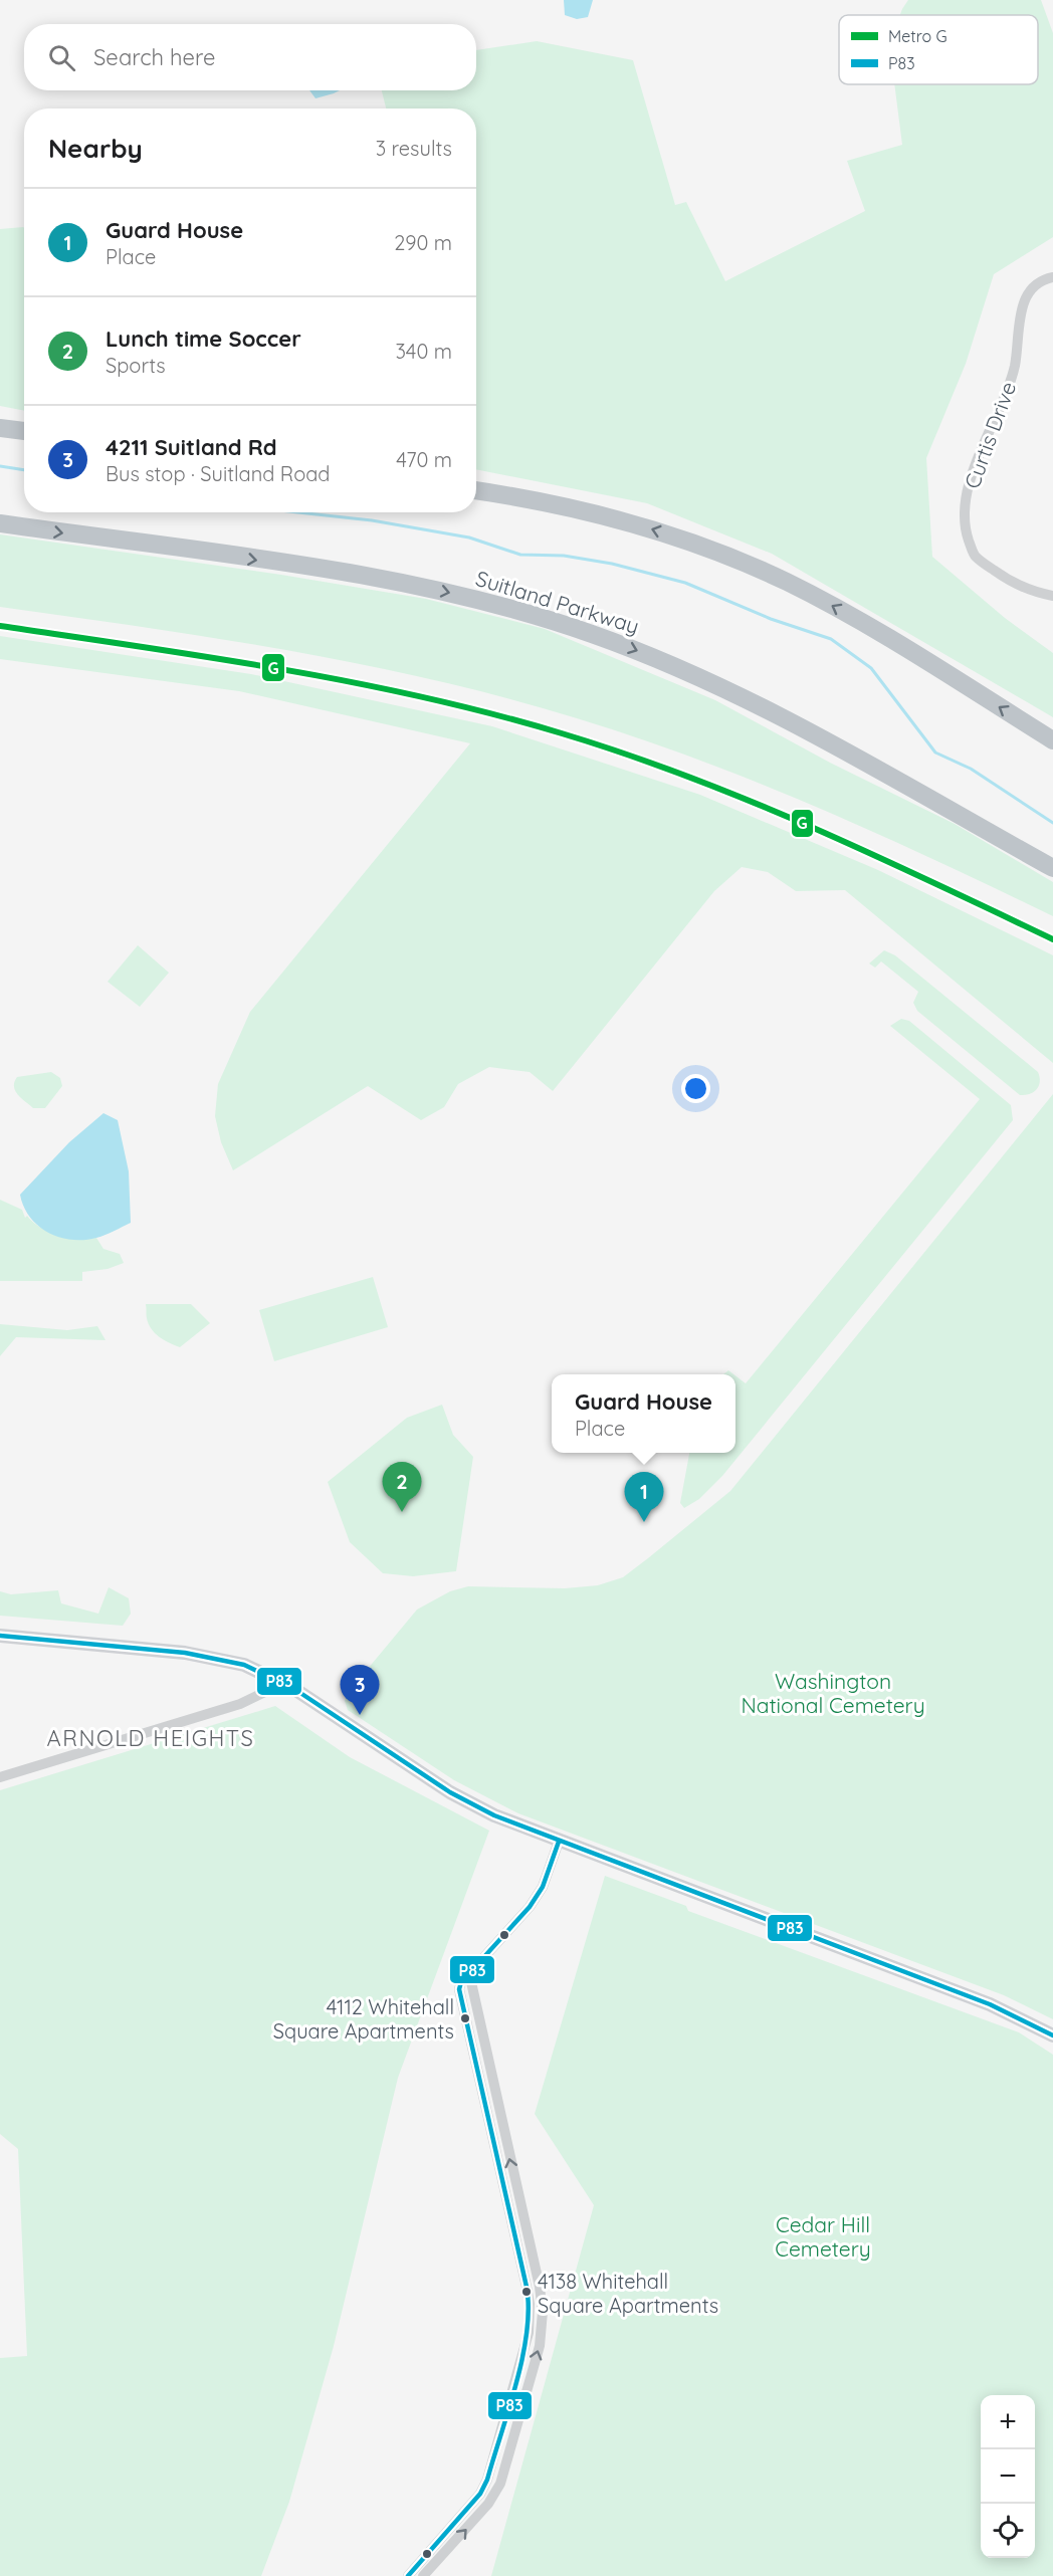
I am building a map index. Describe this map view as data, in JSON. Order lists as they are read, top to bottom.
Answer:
{
  "streets": {
    "highway": ["Suitland Parkway"],
    "street": ["Curtis Drive"]
  },
  "districts": ["ARNOLD HEIGHTS"],
  "parks": ["Washington National Cemetery", "Cedar Hill Cemetery"],
  "places": ["4112 Whitehall Square Apartments", "4138 Whitehall Square Apartments"],
  "lines": ["metro line G", "transit line P83"],
  "legend": ["Metro G", "P83"],
  "page": {
    "search": "Search here",
    "heading": ["Nearby", "3 results"],
    "list": [
      {
        "mark": "1",
        "name": "Guard House",
        "note": "Place",
        "value": "290 m"
      },
      {
        "mark": "2",
        "name": "Lunch time Soccer",
        "note": "Sports",
        "value": "340 m"
      },
      {
        "mark": "3",
        "name": "4211 Suitland Rd",
        "note": "Bus stop · Suitland Road",
        "value": "470 m"
      }
    ],
    "popup": ["Guard House", "Place"],
    "pins": ["2", "1", "3"],
    "map_buttons": ["+", "−"]
  }
}
